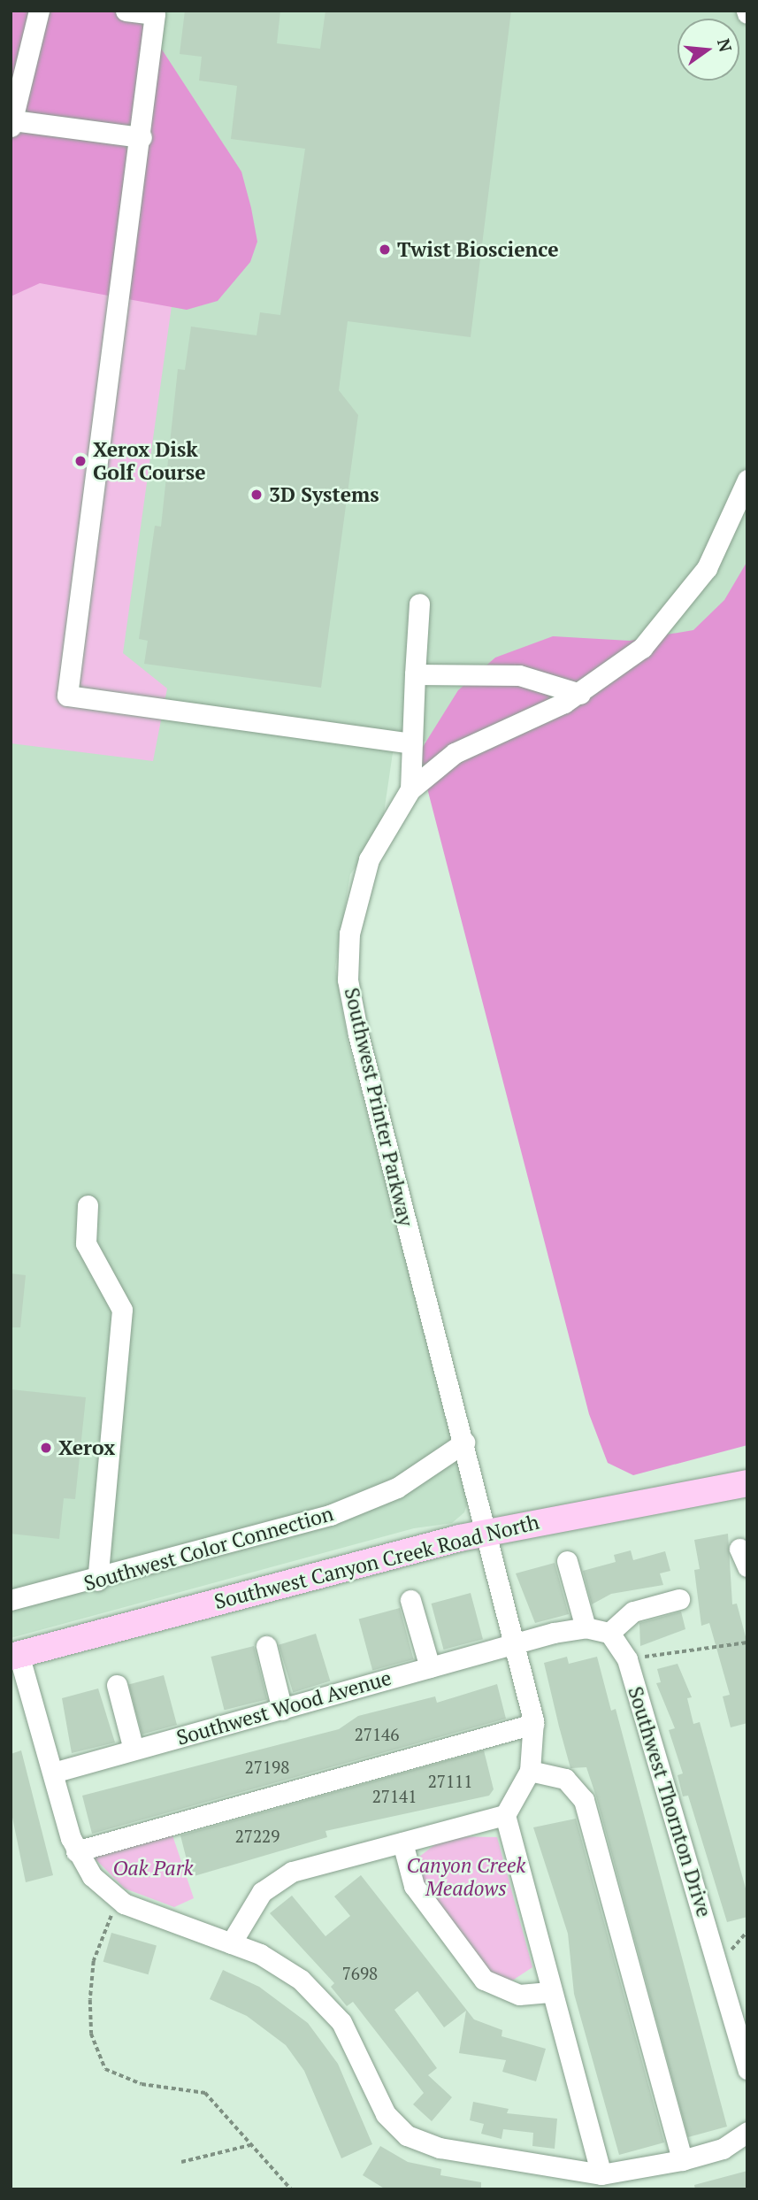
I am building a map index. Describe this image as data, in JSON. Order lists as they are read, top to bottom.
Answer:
{
  "streets": {
    "main road": ["Southwest Canyon Creek Road North"],
    "street": [
      "Southwest Printer Parkway",
      "Southwest Color Connection",
      "Southwest Wood Avenue",
      "Southwest Thornton Drive"
    ]
  },
  "crossings": [
    ["Southwest Printer Parkway", "Southwest Color Connection"],
    ["Southwest Printer Parkway", "Southwest Canyon Creek Road North"],
    ["Southwest Printer Parkway", "Southwest Wood Avenue"]
  ],
  "parks": ["Canyon Creek Meadows", "Oak Park"],
  "places": [
    "Twist Bioscience",
    "Xerox Disk Golf Course",
    "3D Systems",
    "Xerox"
  ],
  "house_numbers": [
    "27146",
    "27198",
    "27111",
    "27141",
    "27229",
    "7698"
  ],
  "north": "right"
}
